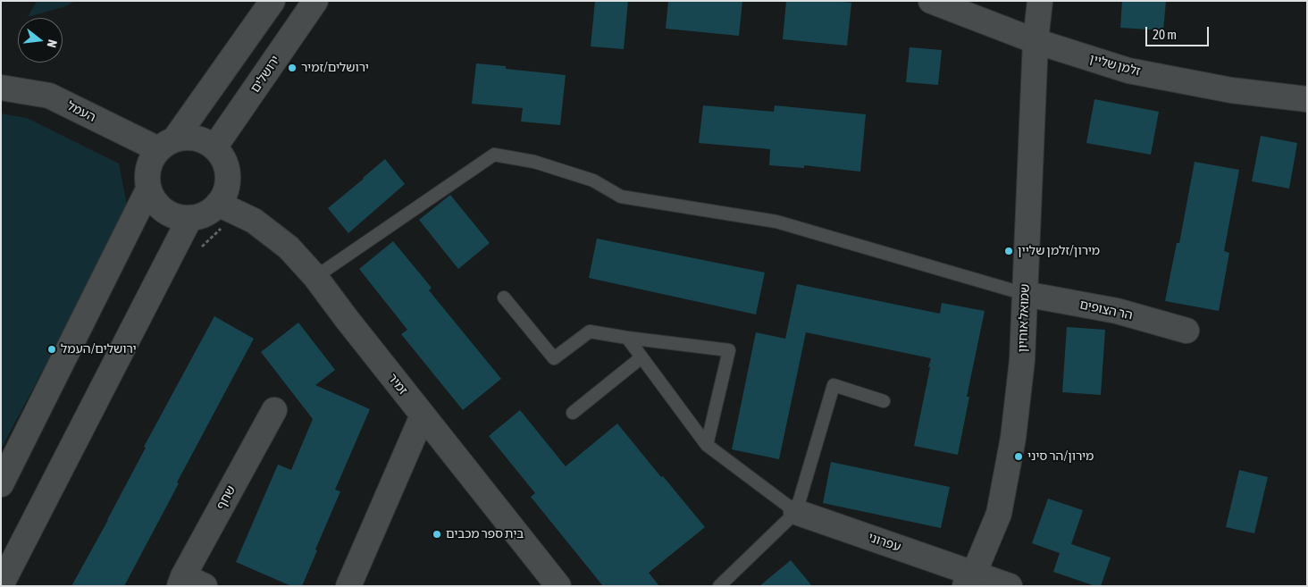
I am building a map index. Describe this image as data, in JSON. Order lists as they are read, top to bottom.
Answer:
{
  "streets": {
    "street": [
      "זלמן שליין",
      "ירושלים",
      "העמל",
      "הר הצופים",
      "שמואל אוחיון",
      "זמיר",
      "שחף",
      "עפרוני"
    ]
  },
  "crossings": [
    ["זלמן שליין", "שמואל אוחיון"],
    ["ירושלים", "העמל"],
    ["ירושלים", "זמיר"],
    ["העמל", "זמיר"],
    ["הר הצופים", "שמואל אוחיון"],
    ["שמואל אוחיון", "עפרוני"]
  ],
  "places": [
    "ירושלים/זמיר",
    "מירון/זלמן שליין",
    "ירושלים/העמל",
    "מירון/הר סיני",
    "בית ספר מכבים"
  ],
  "scale_bar": "20 m",
  "north": "right"
}
